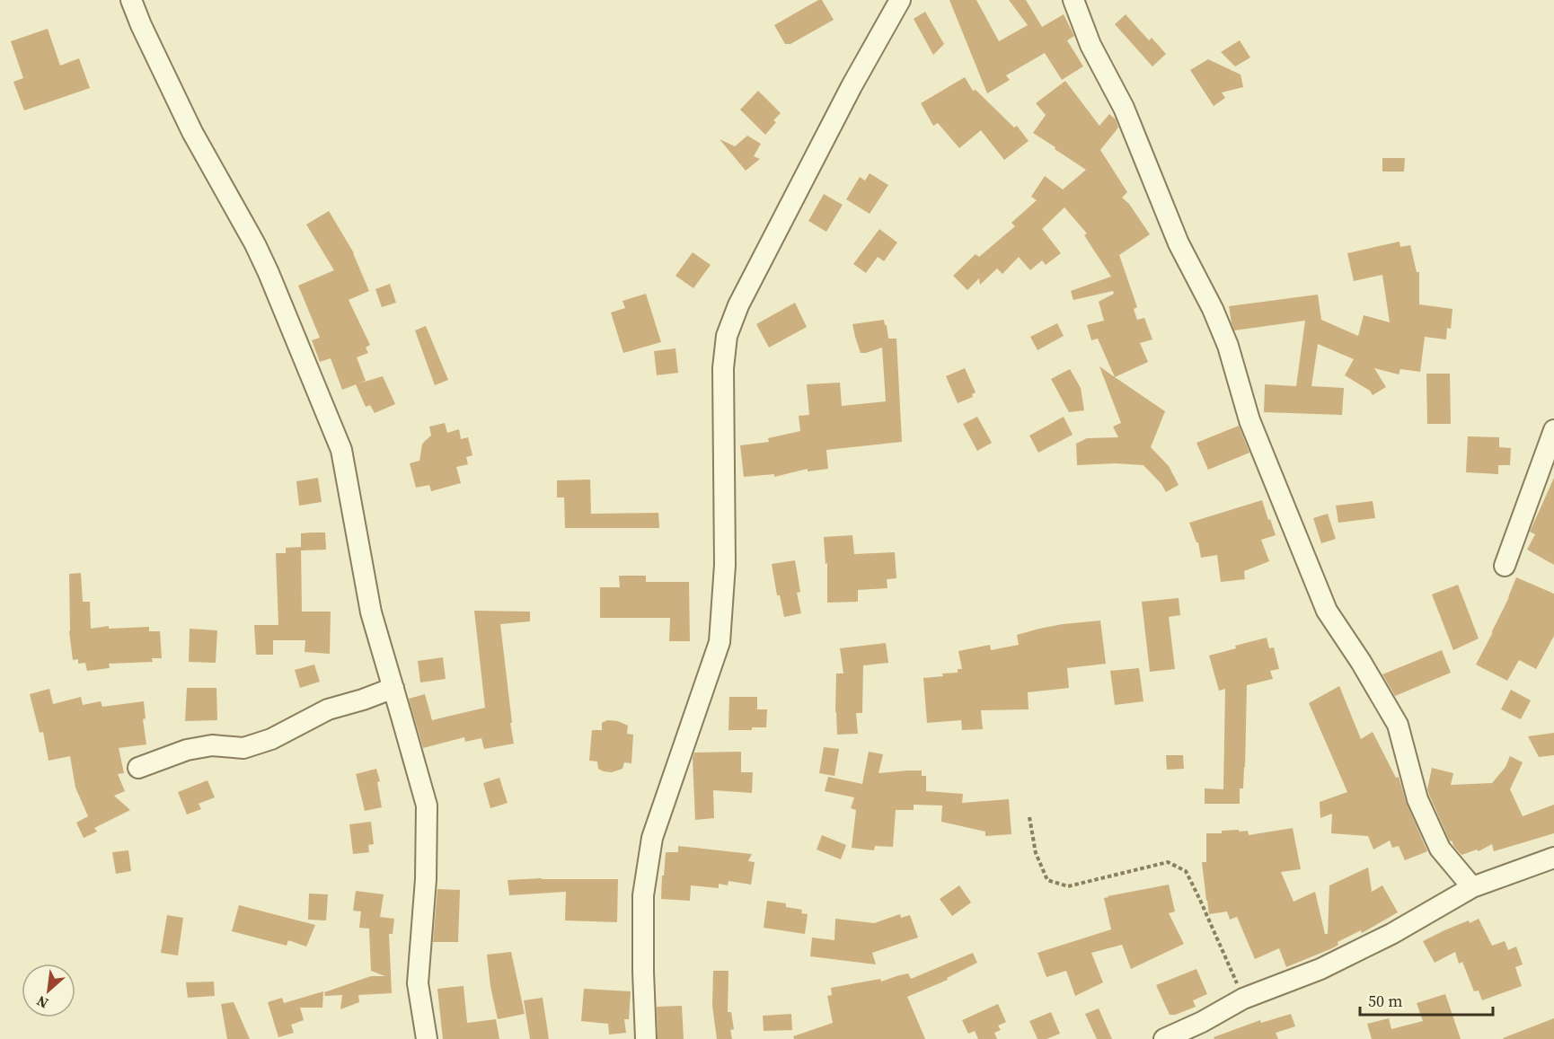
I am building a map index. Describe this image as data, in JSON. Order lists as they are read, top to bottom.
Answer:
{
  "scale_bar": "50 m",
  "north": "bottom left"
}
